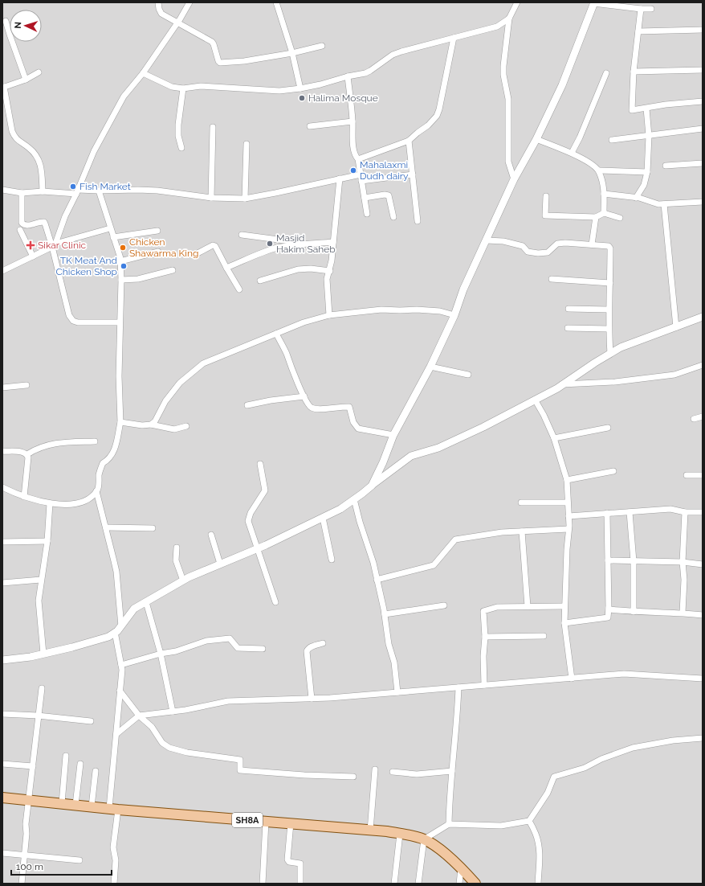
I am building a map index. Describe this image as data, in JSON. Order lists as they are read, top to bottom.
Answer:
{
  "streets": {
    "main road": ["SH8A"]
  },
  "places": {
    "other": [
      "Halima Mosque",
      "Mahalaxmi Dudh dairy",
      "Fish Market",
      "Masjid Hakim Saheb",
      "Chicken Shawarma King",
      "TK Meat And Chicken Shop"
    ],
    "health": ["Sikar Clinic"]
  },
  "scale_bar": "100 m",
  "north": "left"
}
